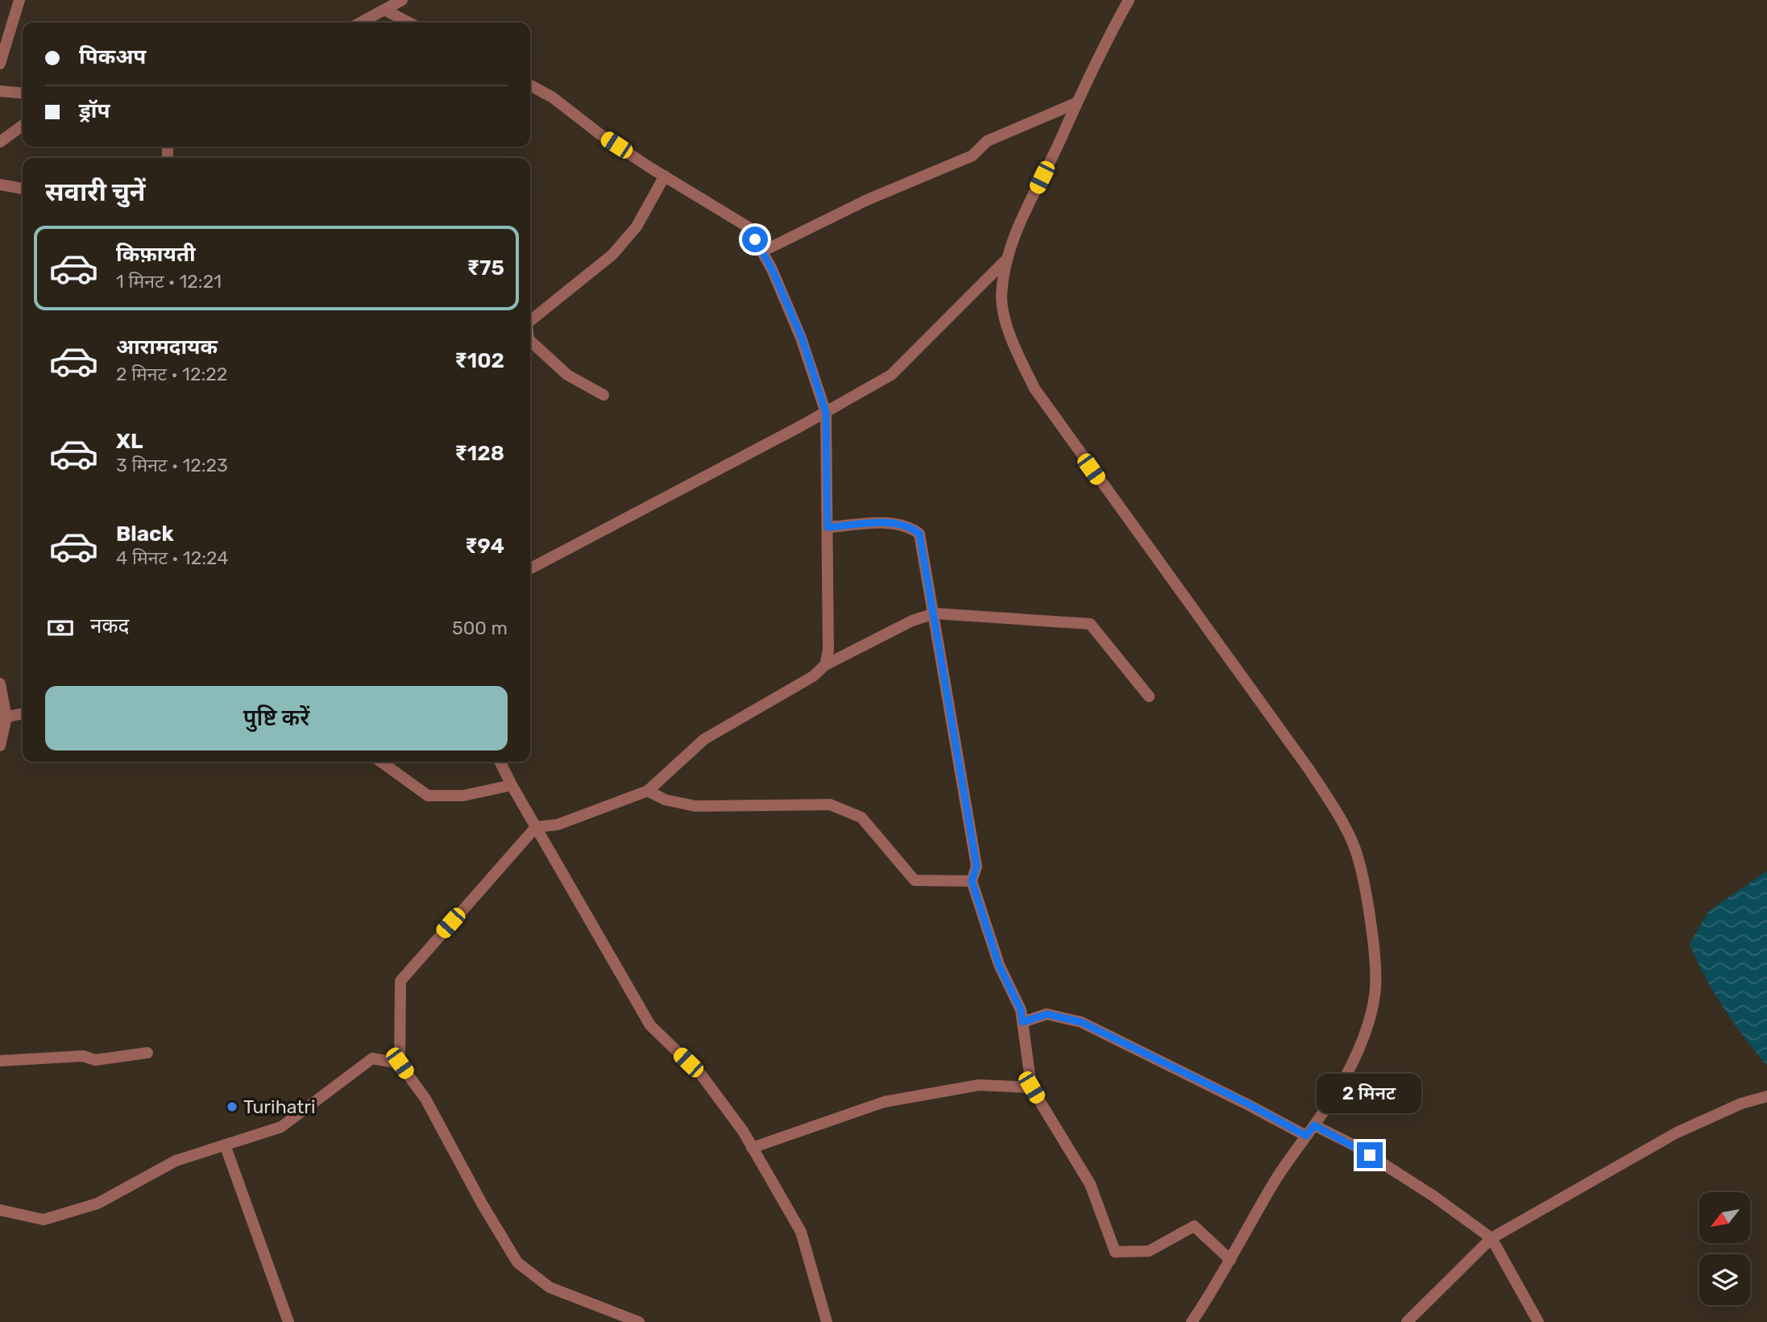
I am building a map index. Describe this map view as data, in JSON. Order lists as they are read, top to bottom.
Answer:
{
  "places": ["Turihatri"],
  "north": "bottom left",
  "page": {
    "banner": ["पिकअप", "ड्रॉप"],
    "heading": "सवारी चुनें",
    "list": [
      {
        "name": "किफ़ायती",
        "note": "1 मिनट · 12:21",
        "value": "₹75"
      },
      {
        "name": "आरामदायक",
        "note": "2 मिनट · 12:22",
        "value": "₹102"
      },
      {
        "name": "XL",
        "note": "3 मिनट · 12:23",
        "value": "₹128"
      },
      {
        "name": "Black",
        "note": "4 मिनट · 12:24",
        "value": "₹94"
      }
    ],
    "pay": ["नकद", "500 m"],
    "buttons": "पुष्टि करें",
    "bubble": "2 मिनट"
  }
}
